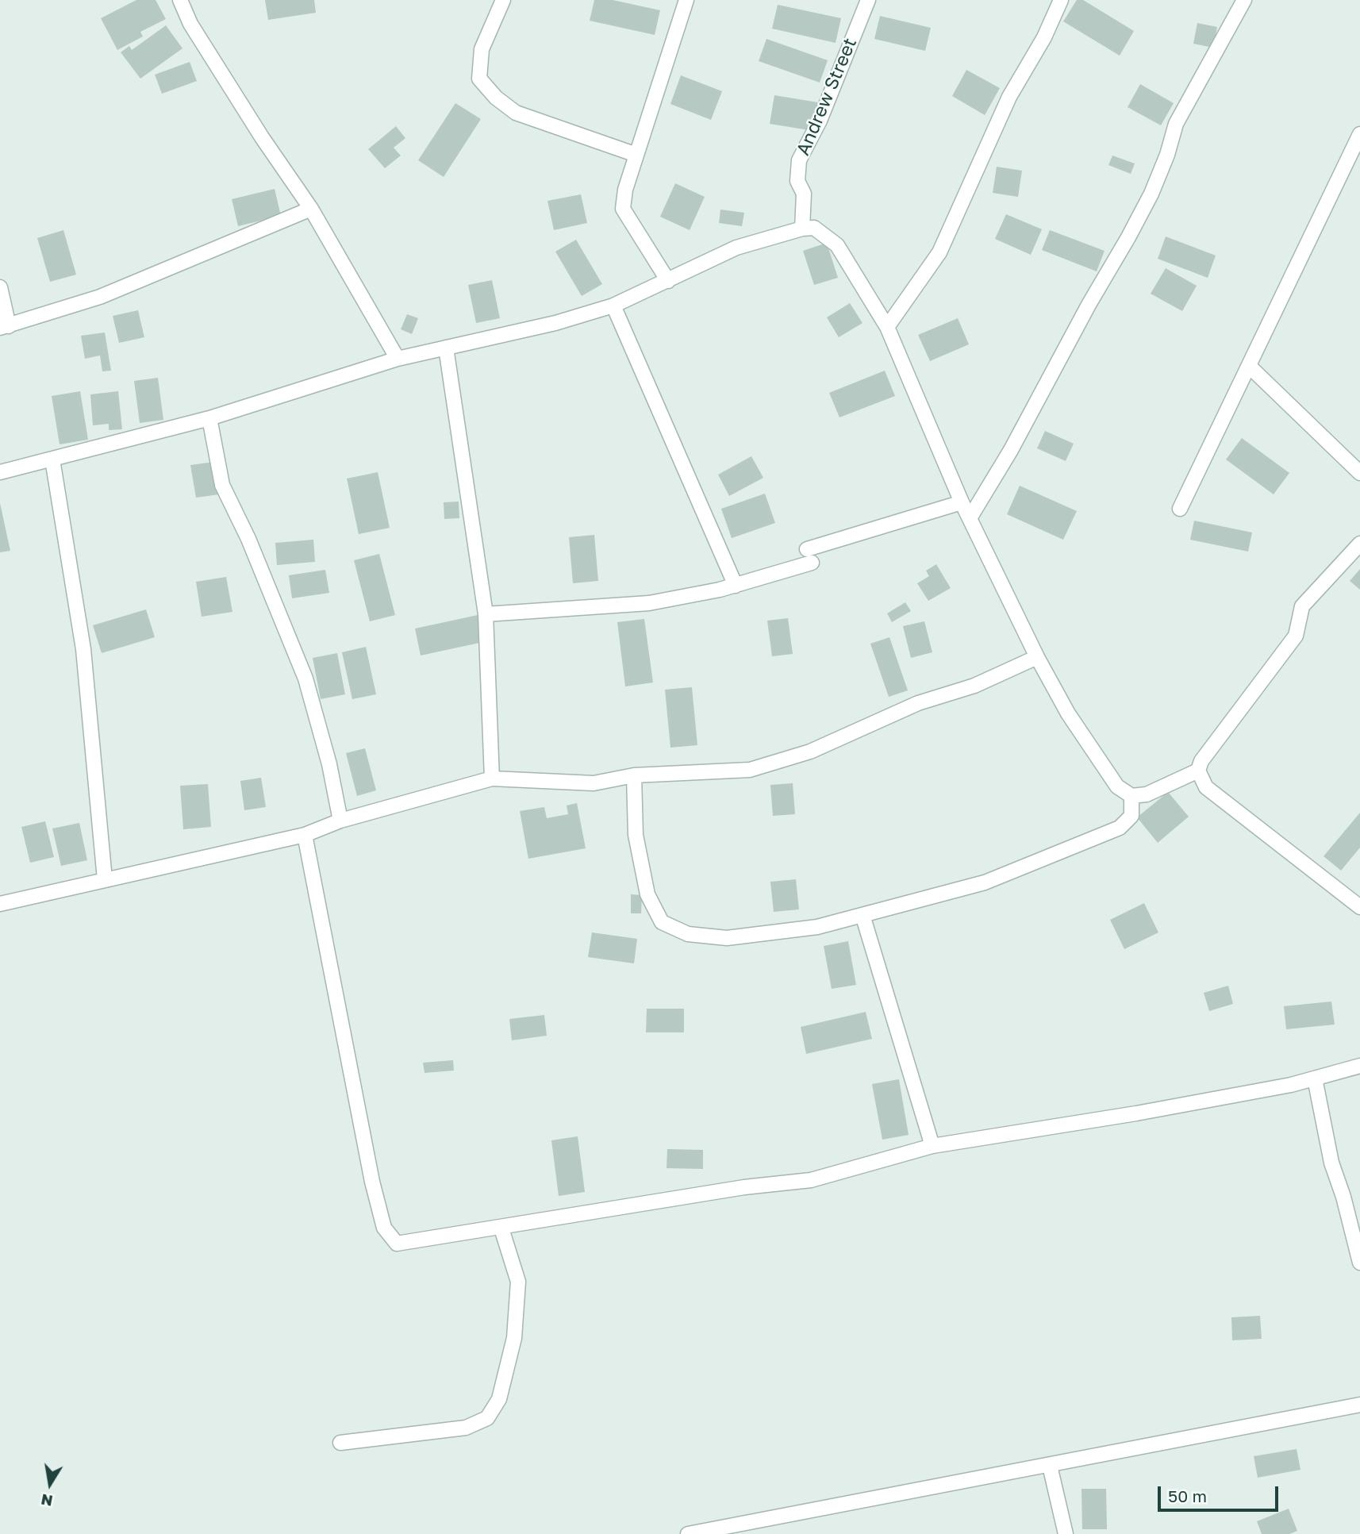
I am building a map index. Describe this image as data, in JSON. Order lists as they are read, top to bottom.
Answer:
{
  "streets": {
    "street": ["Andrew Street"]
  },
  "scale_bar": "50 m",
  "north": "bottom"
}
